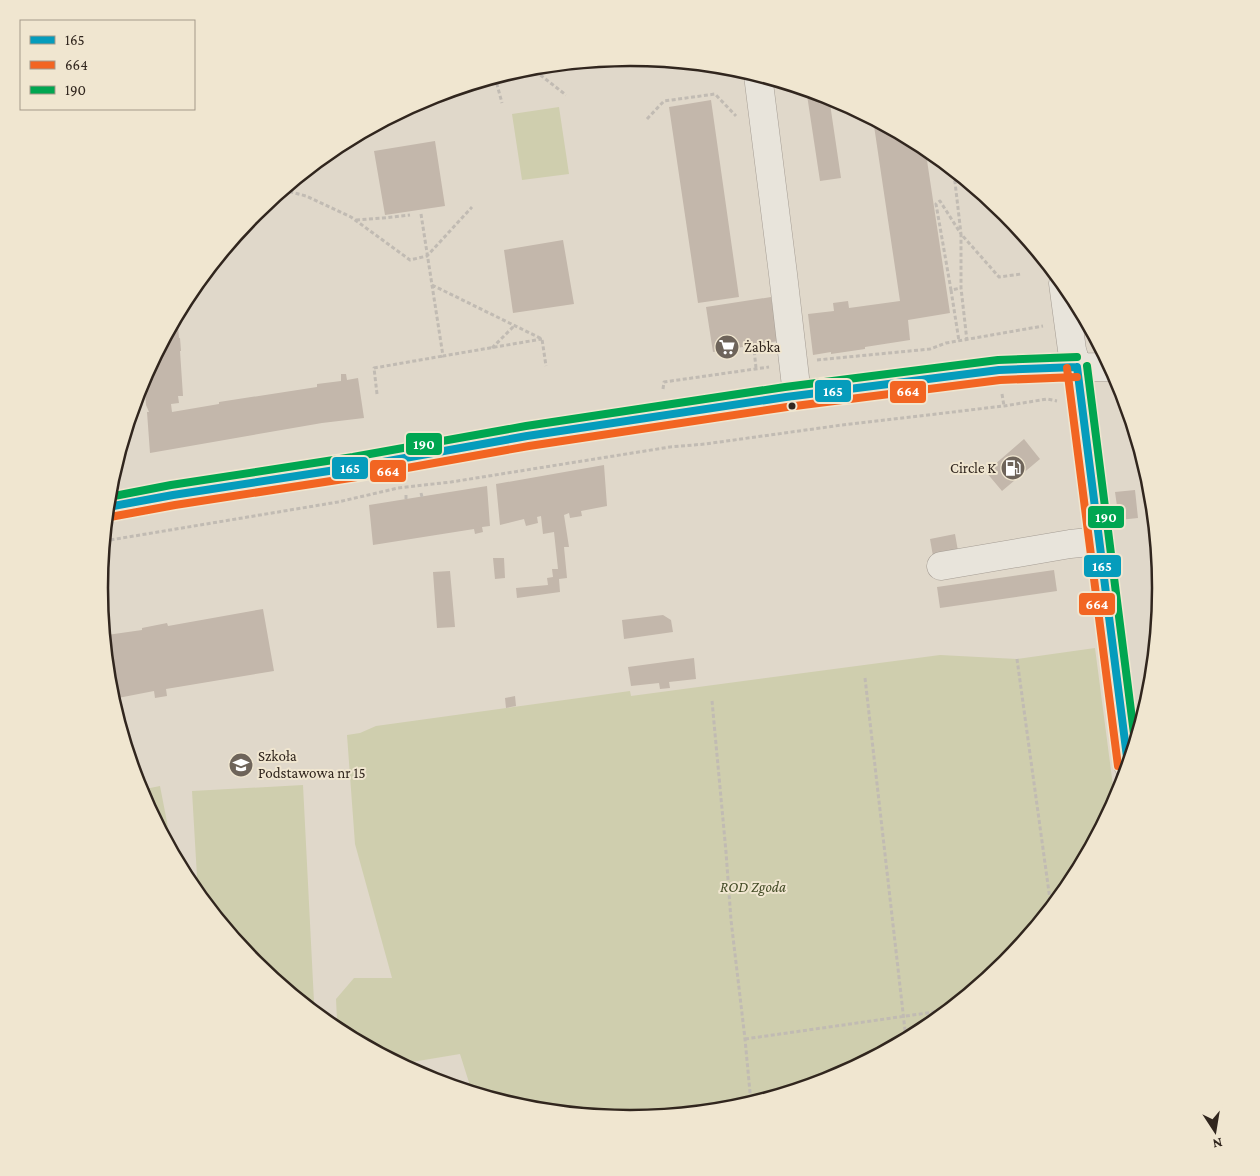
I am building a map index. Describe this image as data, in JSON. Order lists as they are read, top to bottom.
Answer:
{
  "parks": ["ROD Zgoda"],
  "places": {
    "supermarket": ["Żabka"],
    "fuel station": ["Circle K"],
    "school or university": ["Szkoła Podstawowa nr 15"]
  },
  "lines": ["transit line 190", "transit line 165", "transit line 664"],
  "legend": ["165", "664", "190"],
  "north": "bottom"
}
